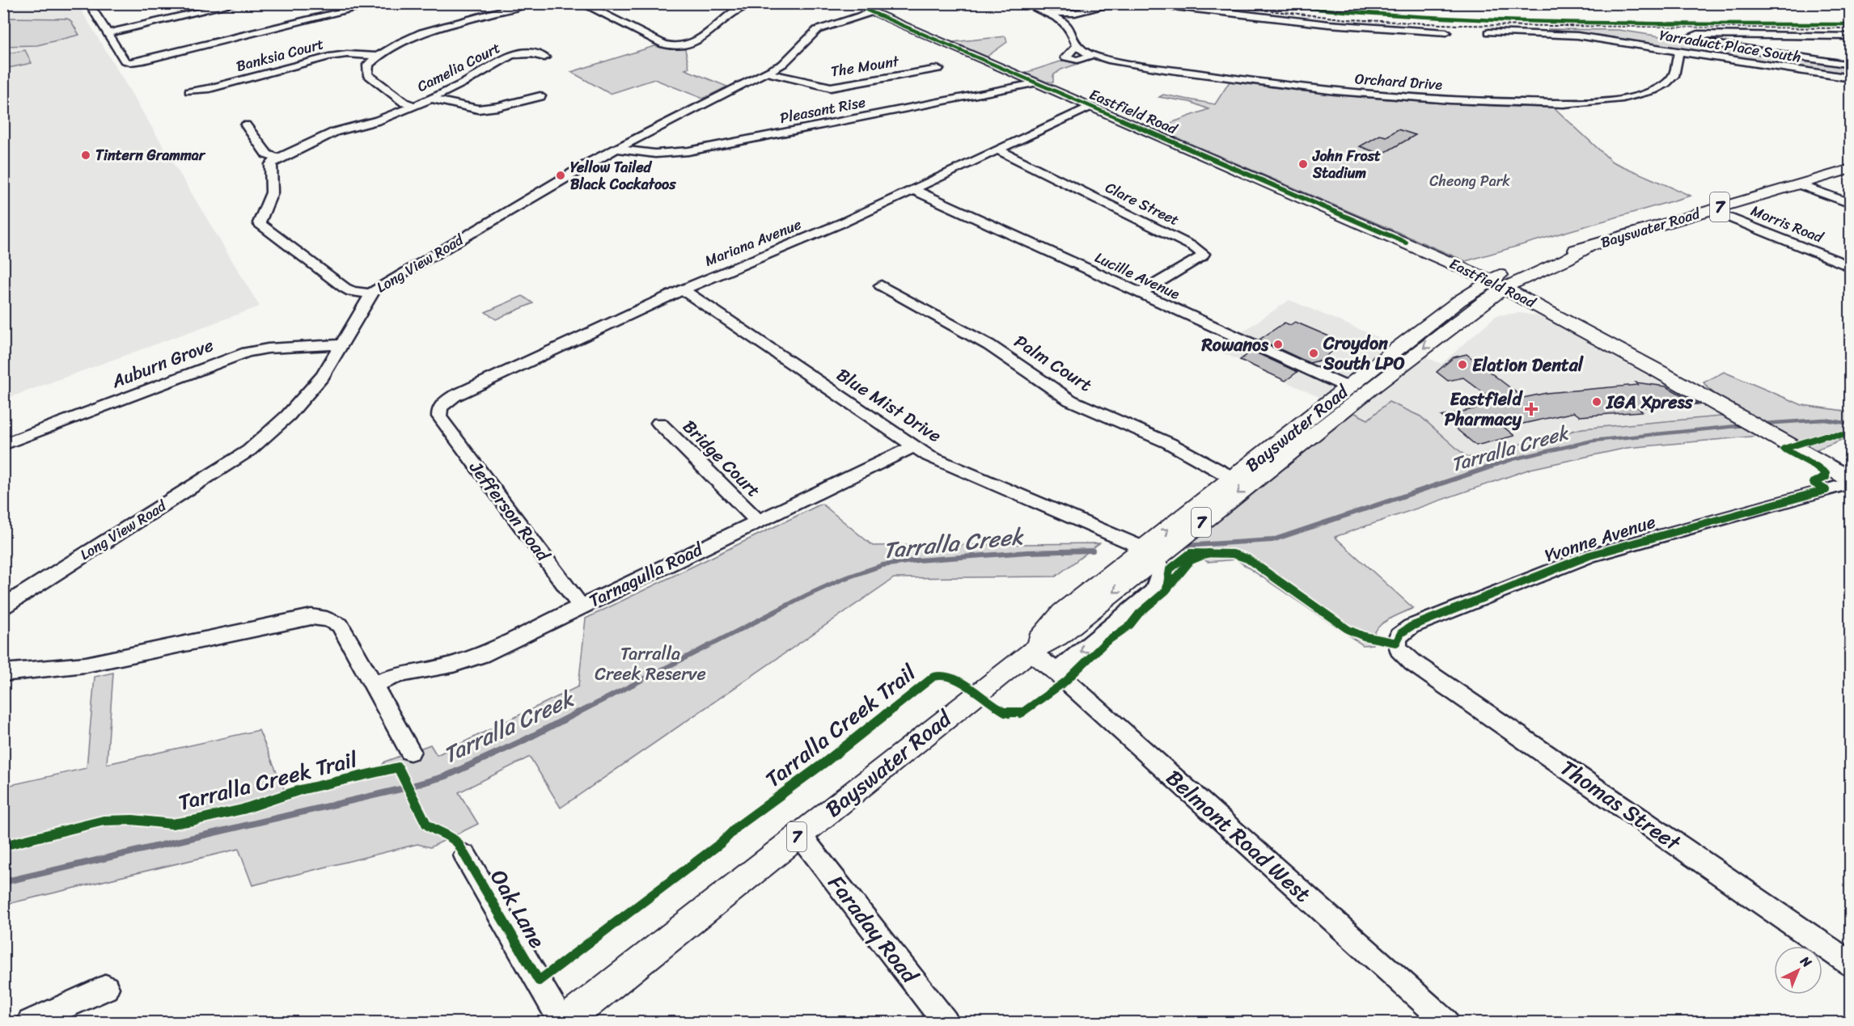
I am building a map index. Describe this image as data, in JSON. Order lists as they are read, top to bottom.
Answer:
{
  "streets": {
    "main road": ["Eastfield Road", "7", "Bayswater Road"],
    "street": [
      "Yarraduct Place South",
      "Banksia Court",
      "The Mount",
      "Camelia Court",
      "Orchard Drive",
      "Pleasant Rise",
      "Clare Street",
      "Morris Road",
      "Mariana Avenue",
      "Long View Road",
      "Lucille Avenue",
      "Auburn Grove",
      "Palm Court",
      "Blue Mist Drive",
      "Bridge Court",
      "Jefferson Road",
      "Yvonne Avenue",
      "Tarnagulla Road",
      "Thomas Street",
      "Belmont Road West",
      "Oak Lane",
      "Faraday Road"
    ],
    "cycle path": ["Tarralla Creek Trail"]
  },
  "crossings": [
    ["Yarraduct Place South", "Orchard Drive"],
    ["The Mount", "Long View Road"],
    ["Pleasant Rise", "Eastfield Road"],
    ["Pleasant Rise", "Long View Road"],
    ["Eastfield Road", "Bayswater Road"],
    ["Eastfield Road", "Mariana Avenue"],
    ["Eastfield Road", "Long View Road"],
    ["Eastfield Road", "Yvonne Avenue"],
    ["Clare Street", "Mariana Avenue"],
    ["Clare Street", "Lucille Avenue"],
    ["Morris Road", "Bayswater Road"],
    ["Bayswater Road", "Lucille Avenue"],
    ["Bayswater Road", "Palm Court"],
    ["Bayswater Road", "Blue Mist Drive"],
    ["Bayswater Road", "Belmont Road West"],
    ["Bayswater Road", "Oak Lane"],
    ["Bayswater Road", "Faraday Road"],
    ["Mariana Avenue", "Lucille Avenue"],
    ["Mariana Avenue", "Blue Mist Drive"],
    ["Mariana Avenue", "Jefferson Road"],
    ["Long View Road", "Auburn Grove"],
    ["Blue Mist Drive", "Tarnagulla Road"],
    ["Bridge Court", "Tarnagulla Road"],
    ["Jefferson Road", "Tarnagulla Road"],
    ["Yvonne Avenue", "Thomas Street"]
  ],
  "water": ["Tarralla Creek"],
  "parks": ["Cheong Park", "Tarralla Creek Reserve"],
  "places": {
    "other": [
      "Tintern Grammar",
      "John Frost Stadium",
      "Yellow Tailed Black Cockatoos",
      "Rowanos",
      "Croydon South LPO",
      "Elation Dental",
      "IGA Xpress"
    ],
    "health": ["Eastfield Pharmacy"]
  },
  "north": "top right"
}
